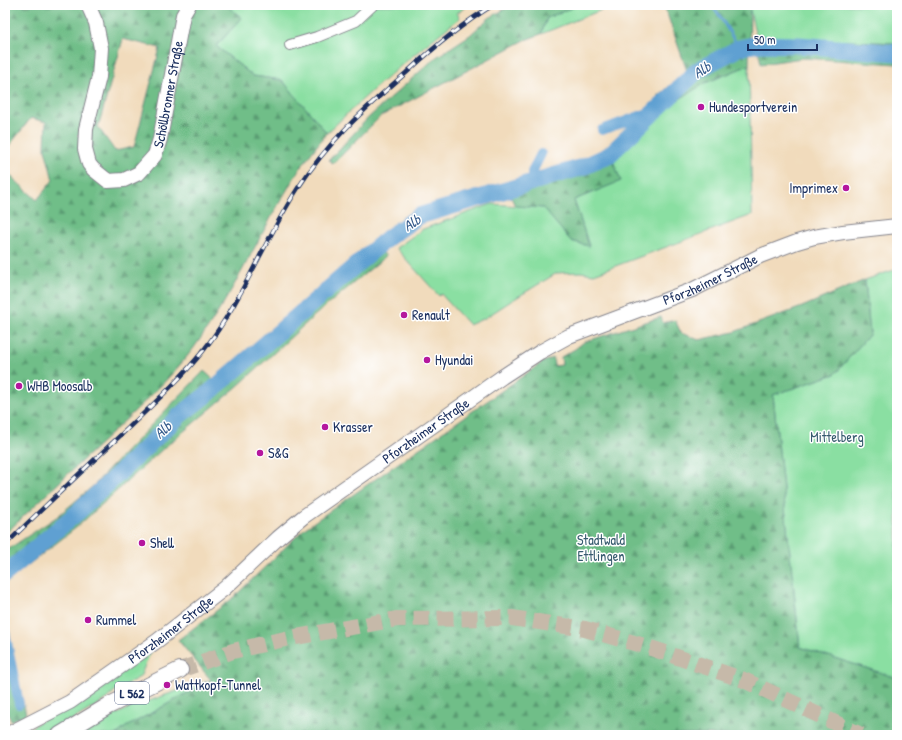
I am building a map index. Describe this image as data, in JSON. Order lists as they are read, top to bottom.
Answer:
{
  "streets": {
    "main road": ["Schöllbronner Straße", "Pforzheimer Straße", "L 562"]
  },
  "water": ["Alb"],
  "parks": ["Mittelberg", "Stadtwald Ettlingen"],
  "places": [
    "Hundesportverein",
    "Imprimex",
    "Renault",
    "Hyundai",
    "WHB Moosalb",
    "Krasser",
    "S&G",
    "Shell",
    "Rummel",
    "Wattkopf-Tunnel"
  ],
  "scale_bar": "50 m"
}
